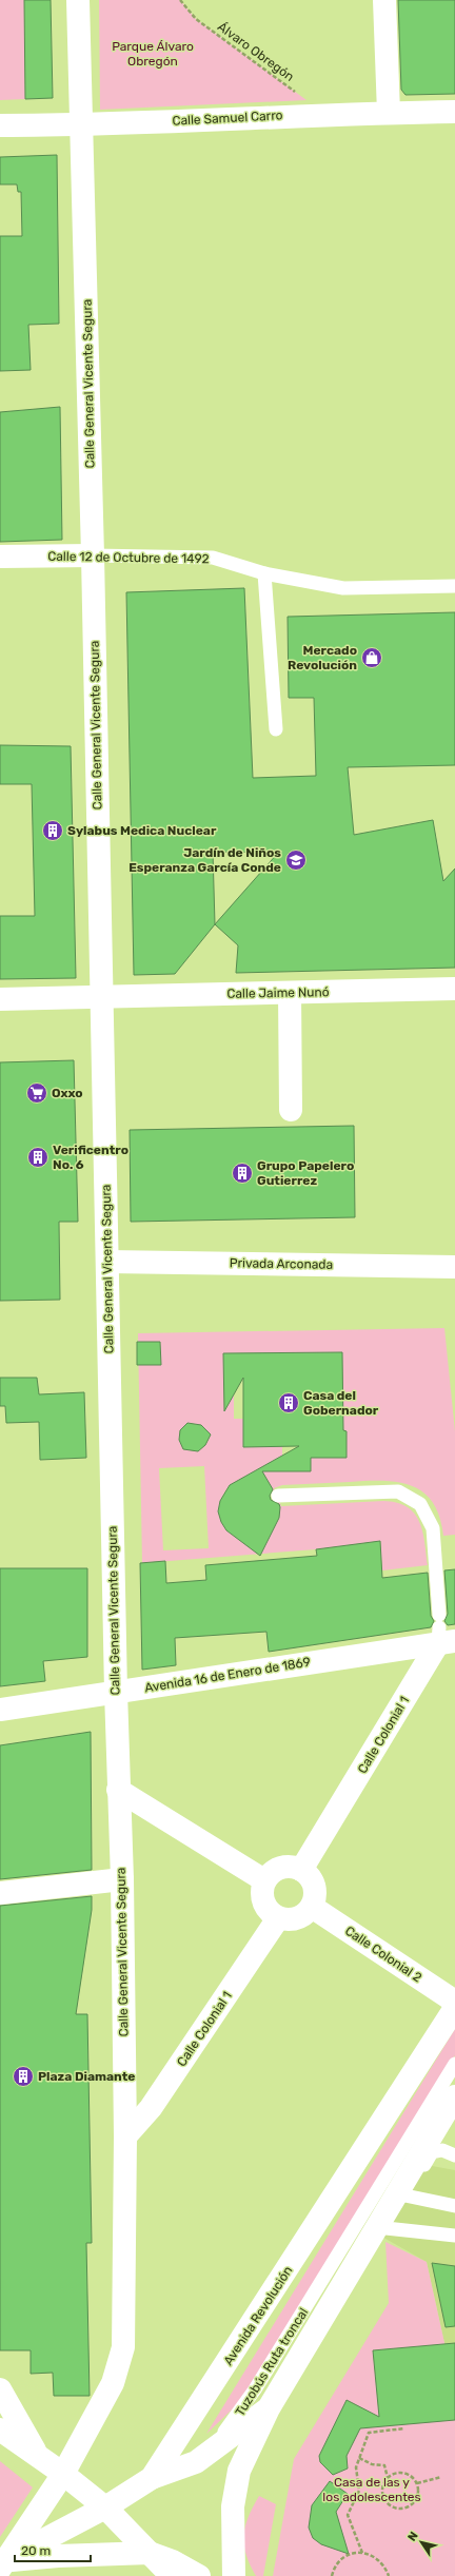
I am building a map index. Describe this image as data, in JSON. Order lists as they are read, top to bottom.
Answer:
{
  "streets": {
    "street": [
      "Calle Samuel Carro",
      "Calle General Vicente Segura",
      "Calle 12 de Octubre de 1492",
      "Calle Jaime Nunó",
      "Privada Arconada",
      "Avenida 16 de Enero de 1869",
      "Calle Colonial 1",
      "Calle Colonial 2",
      "Avenida Revolución"
    ],
    "lane": ["Tuzobús Ruta troncal"],
    "path": ["Álvaro Obregón"]
  },
  "crossings": [
    ["Álvaro Obregón", "Calle Samuel Carro"],
    ["Calle Samuel Carro", "Calle General Vicente Segura"],
    ["Calle General Vicente Segura", "Calle 12 de Octubre de 1492"],
    ["Calle General Vicente Segura", "Calle Jaime Nunó"],
    ["Calle General Vicente Segura", "Privada Arconada"],
    ["Calle General Vicente Segura", "Avenida 16 de Enero de 1869"],
    ["Calle General Vicente Segura", "Calle Colonial 1"],
    ["Calle General Vicente Segura", "Avenida Revolución"],
    ["Avenida 16 de Enero de 1869", "Calle Colonial 1"],
    ["Calle Colonial 1", "Calle Colonial 2"],
    ["Avenida Revolución", "Tuzobús Ruta troncal"]
  ],
  "parks": ["Parque Álvaro Obregón", "Casa de las y los adolescentes"],
  "places": {
    "shop": ["Mercado Revolución"],
    "building": [
      "Sylabus Medica Nuclear",
      "Verificentro No. 6",
      "Grupo Papelero Gutierrez",
      "Casa del Gobernador",
      "Plaza Diamante"
    ],
    "school or university": ["Jardín de Niños Esperanza García Conde"],
    "supermarket": ["Oxxo"]
  },
  "scale_bar": "20 m",
  "north": "top left"
}
